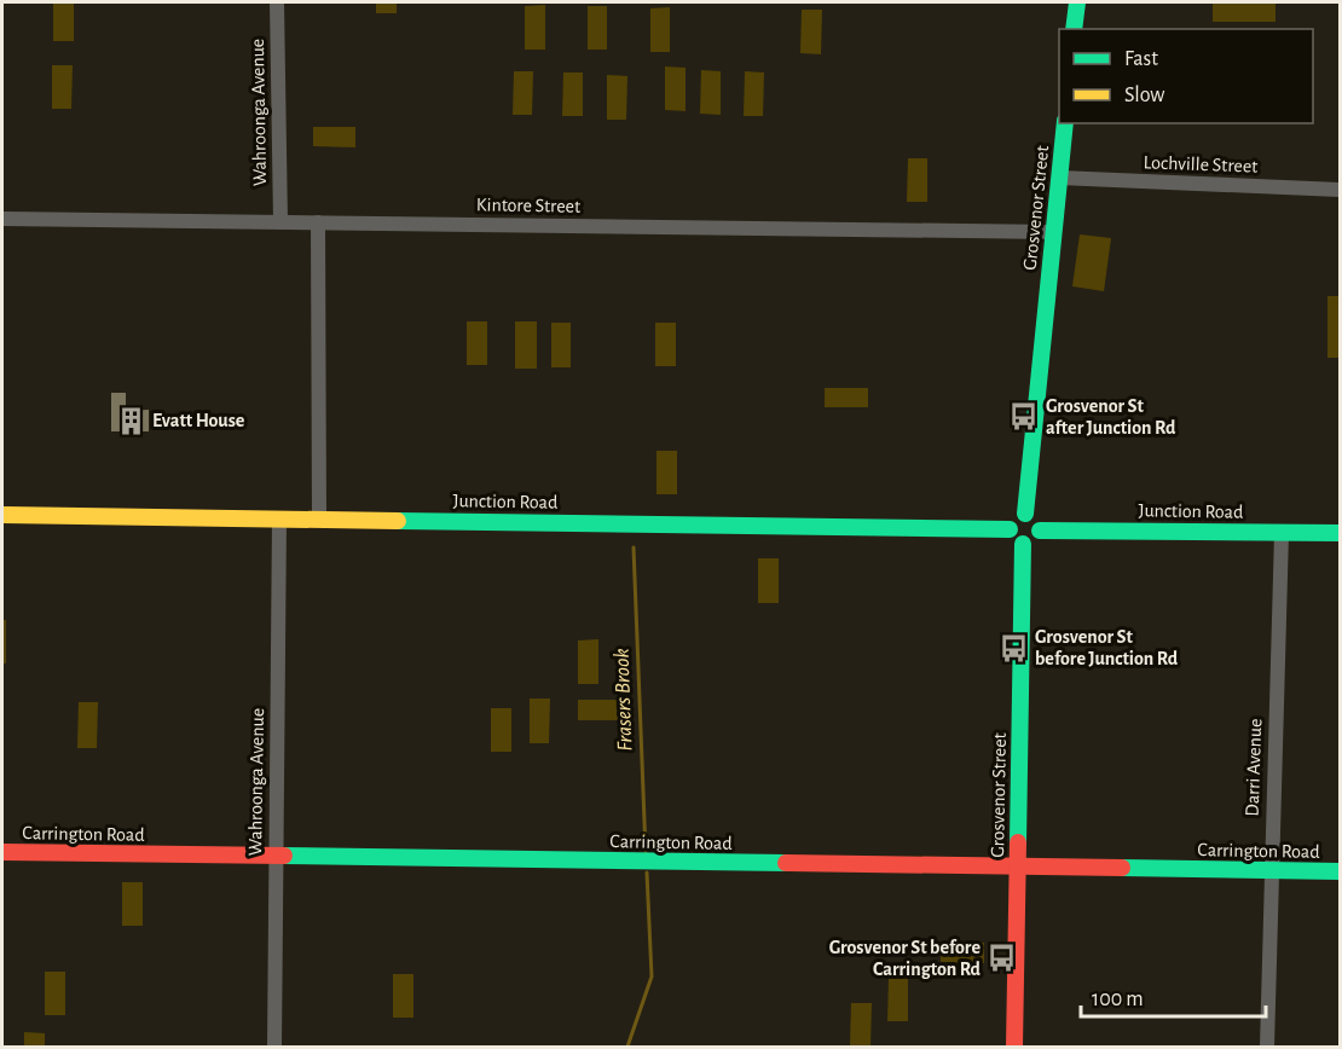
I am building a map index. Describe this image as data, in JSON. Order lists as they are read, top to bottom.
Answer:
{
  "streets": {
    "street": [
      "Wahroonga Avenue",
      "Lochville Street",
      "Kintore Street",
      "Grosvenor Street",
      "Junction Road",
      "Darri Avenue",
      "Carrington Road"
    ]
  },
  "crossings": [
    ["Wahroonga Avenue", "Kintore Street"],
    ["Wahroonga Avenue", "Junction Road"],
    ["Wahroonga Avenue", "Carrington Road"],
    ["Lochville Street", "Grosvenor Street"],
    ["Kintore Street", "Grosvenor Street"],
    ["Grosvenor Street", "Junction Road"],
    ["Grosvenor Street", "Carrington Road"],
    ["Junction Road", "Darri Avenue"],
    ["Darri Avenue", "Carrington Road"]
  ],
  "water": ["Frasers Brook"],
  "places": {
    "bus stop": ["Grosvenor St after Junction Rd", "Grosvenor St before Junction Rd", "Grosvenor St before Carrington Rd"],
    "building": ["Evatt House"]
  },
  "legend": ["Fast", "Slow"],
  "scale_bar": "100 m"
}
